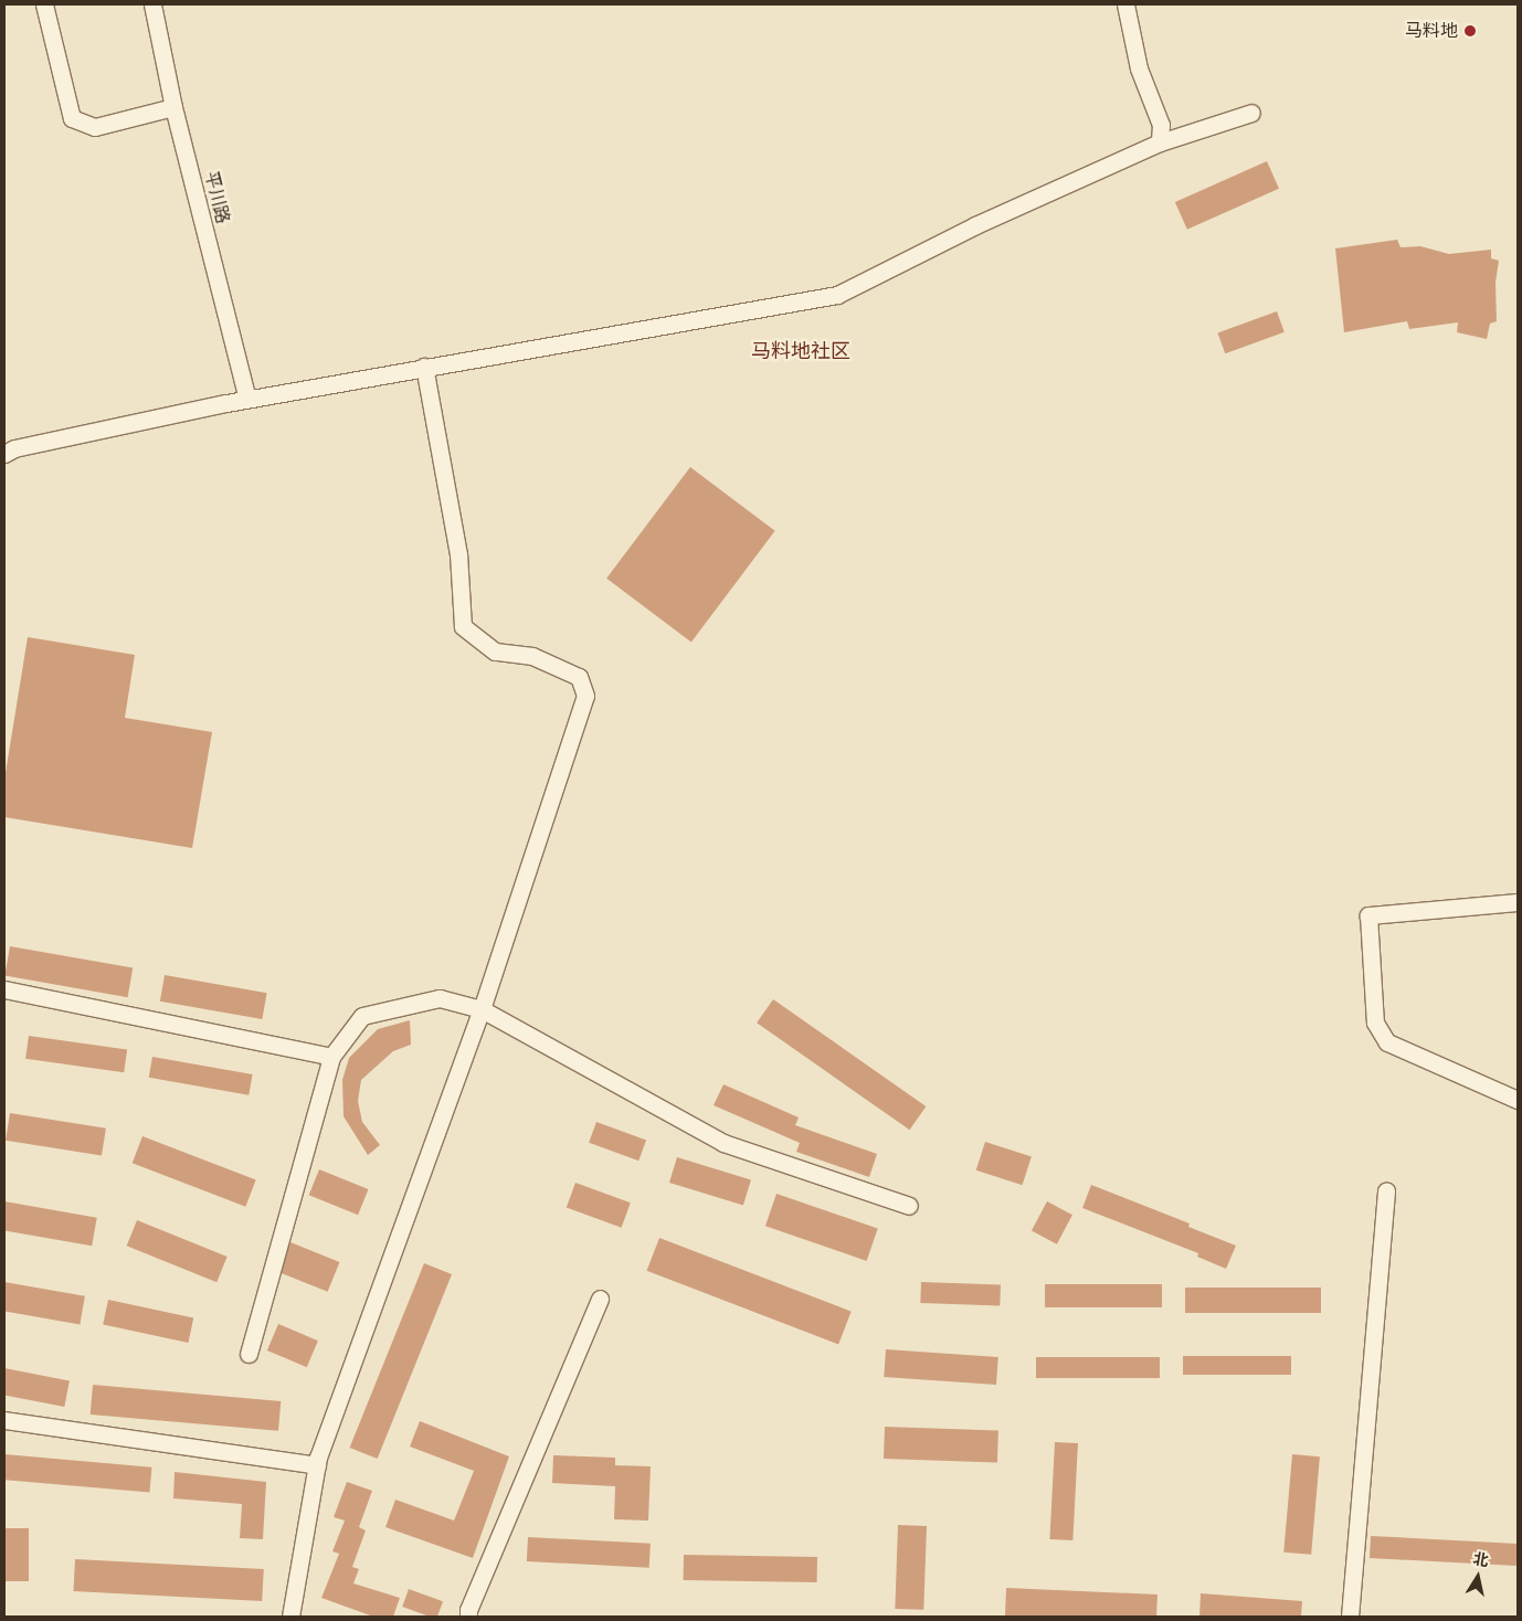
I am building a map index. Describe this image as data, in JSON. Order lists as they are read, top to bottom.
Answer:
{
  "streets": {
    "street": ["平川路"]
  },
  "districts": ["马料地社区"],
  "places": ["马料地"],
  "north": "top"
}
